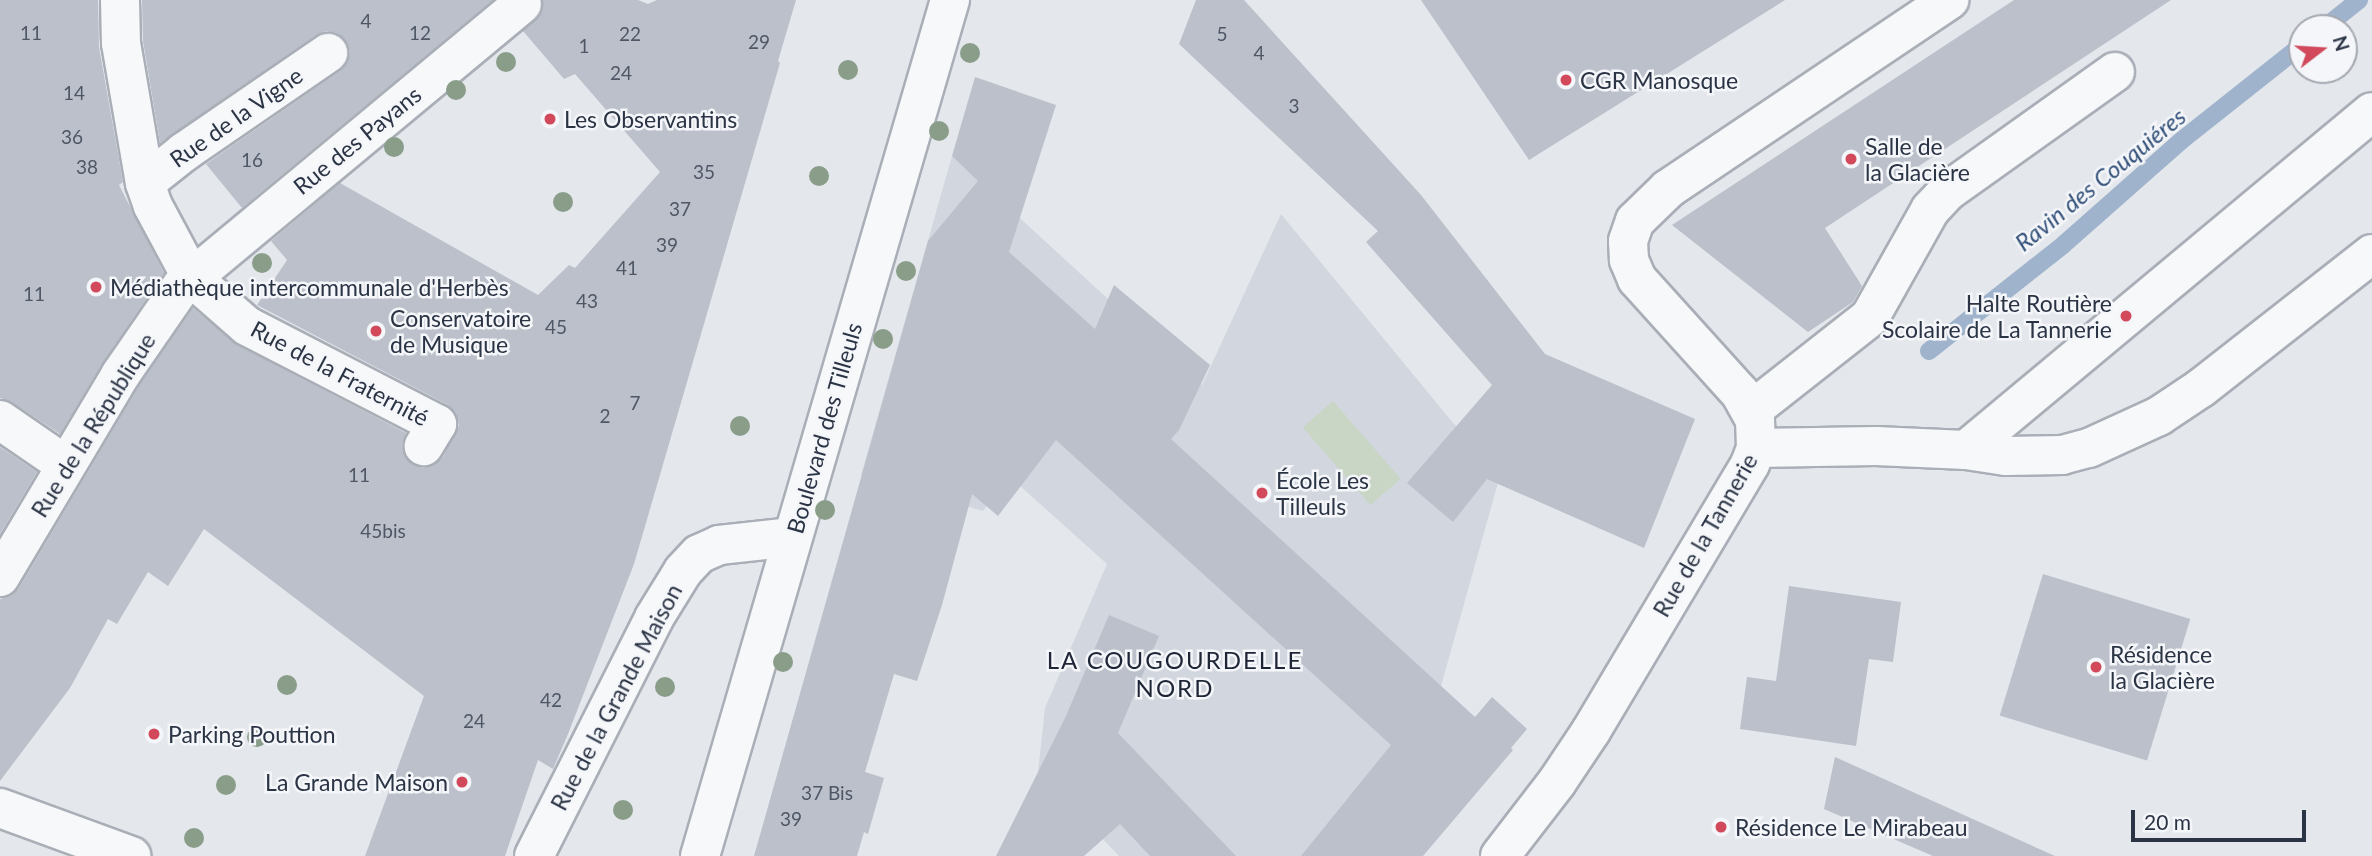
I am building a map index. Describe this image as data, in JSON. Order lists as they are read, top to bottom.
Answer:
{
  "streets": {
    "street": [
      "Rue de la Vigne",
      "Rue des Payans",
      "Rue de la Fraternité",
      "Rue de la République",
      "Boulevard des Tilleuls",
      "Rue de la Tannerie",
      "Rue de la Grande Maison"
    ]
  },
  "crossings": [
    ["Rue des Payans", "Rue de la Fraternité"],
    ["Rue des Payans", "Rue de la République"],
    ["Rue de la Fraternité", "Rue de la République"],
    ["Boulevard des Tilleuls", "Rue de la Grande Maison"]
  ],
  "districts": ["LA COUGOURDELLE NORD"],
  "water": ["Ravin des Couquiéres"],
  "places": [
    "CGR Manosque",
    "Les Observantins",
    "Salle de la Glacière",
    "Médiathèque intercommunale d'Herbès",
    "Halte Routière Scolaire de La Tannerie",
    "Conservatoire de Musique",
    "École Les Tilleuls",
    "Résidence la Glacière",
    "Parking Pouttion",
    "La Grande Maison",
    "Résidence Le Mirabeau"
  ],
  "house_numbers": [
    "4",
    "11",
    "12",
    "22",
    "5",
    "29",
    "1",
    "4",
    "24",
    "14",
    "3",
    "36",
    "16",
    "38",
    "35",
    "37",
    "39",
    "41",
    "11",
    "43",
    "45",
    "7",
    "2",
    "11",
    "45bis",
    "42",
    "24",
    "37 Bis",
    "39"
  ],
  "scale_bar": "20 m",
  "north": "right"
}
